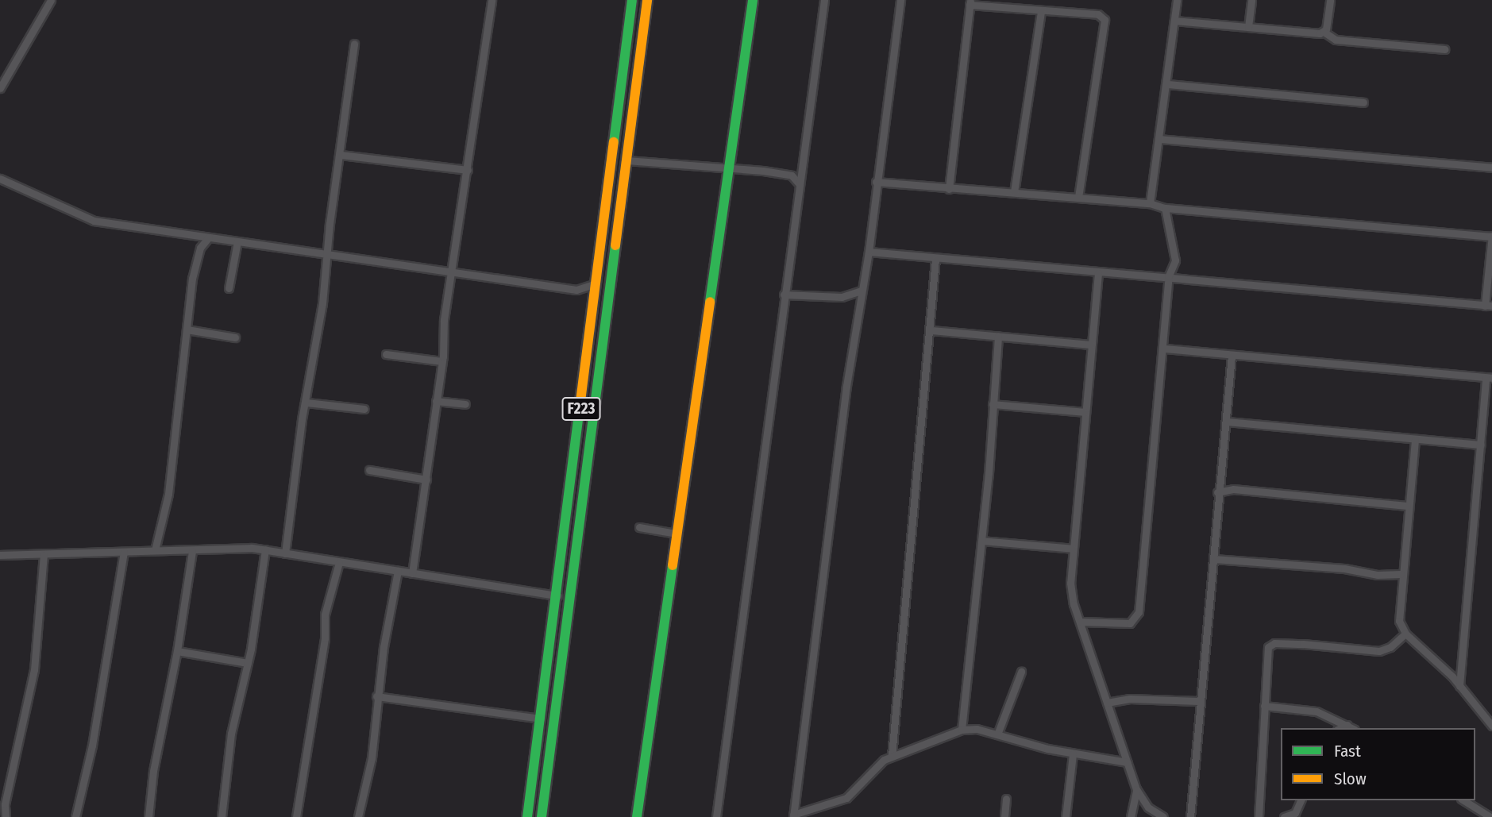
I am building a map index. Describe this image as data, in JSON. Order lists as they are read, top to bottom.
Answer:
{
  "streets": {
    "main road": ["F223"]
  },
  "legend": ["Fast", "Slow"]
}
